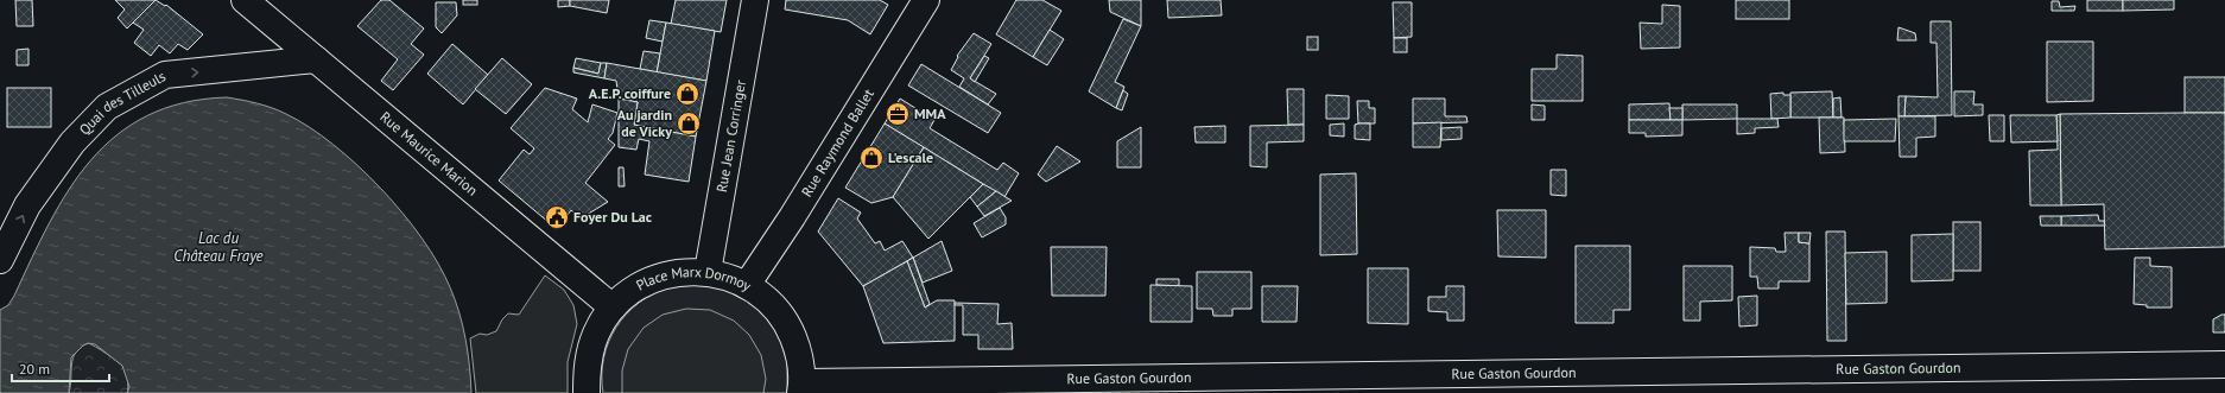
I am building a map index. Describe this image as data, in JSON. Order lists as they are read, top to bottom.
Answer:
{
  "streets": {
    "street": [
      "Quai des Tilleuls",
      "Rue Jean Corringer",
      "Rue Raymond Ballet",
      "Rue Maurice Marion",
      "Place Marx Dormoy",
      "Rue Gaston Gourdon"
    ]
  },
  "crossings": [
    ["Quai des Tilleuls", "Rue Maurice Marion"],
    ["Rue Jean Corringer", "Place Marx Dormoy"],
    ["Rue Raymond Ballet", "Place Marx Dormoy"],
    ["Rue Maurice Marion", "Place Marx Dormoy"],
    ["Place Marx Dormoy", "Rue Gaston Gourdon"]
  ],
  "one_way": ["Quai des Tilleuls"],
  "water": ["Lac du Château Fraye"],
  "places": {
    "shop": ["A.E.P. coiffure", "Au jardin de Vicky", "L'escale"],
    "office": ["MMA"],
    "public building": ["Foyer Du Lac"]
  },
  "scale_bar": "20 m"
}
